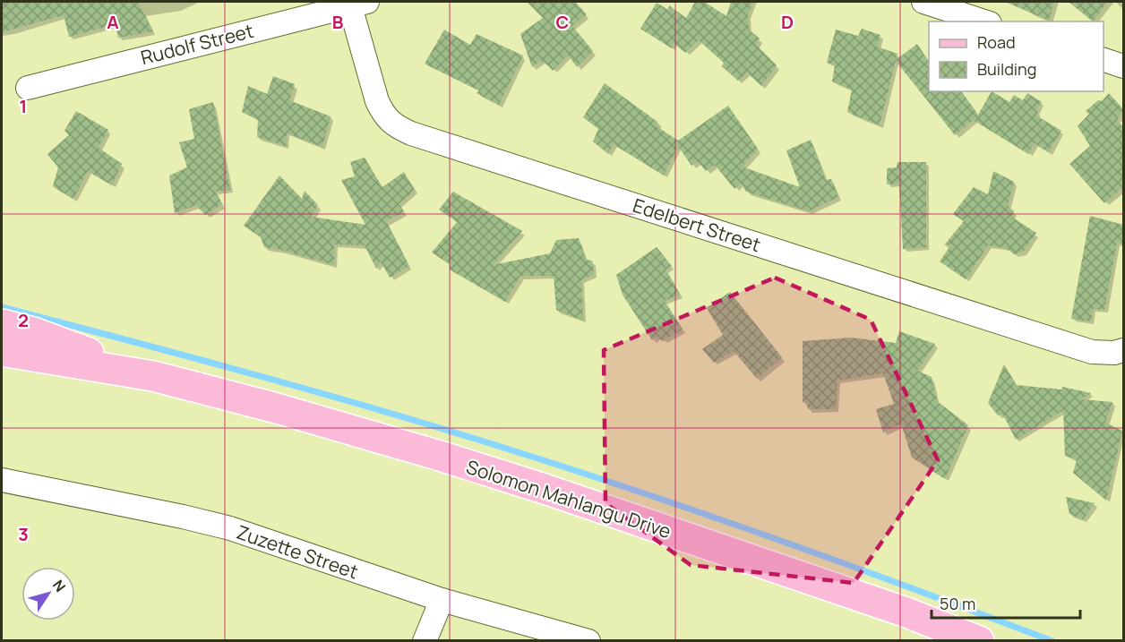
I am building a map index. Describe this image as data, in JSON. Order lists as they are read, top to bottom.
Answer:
{
  "streets": {
    "main road": ["Solomon Mahlangu Drive"],
    "street": ["Rudolf Street", "Edelbert Street", "Zuzette Street"]
  },
  "crossings": [
    ["Rudolf Street", "Edelbert Street"]
  ],
  "legend": ["Road", "Building"],
  "scale_bar": "50 m",
  "north": "top right",
  "grid": {
    "columns": [
      "A",
      "B",
      "C",
      "D"
    ],
    "rows": ["1", "2", "3"]
  }
}
